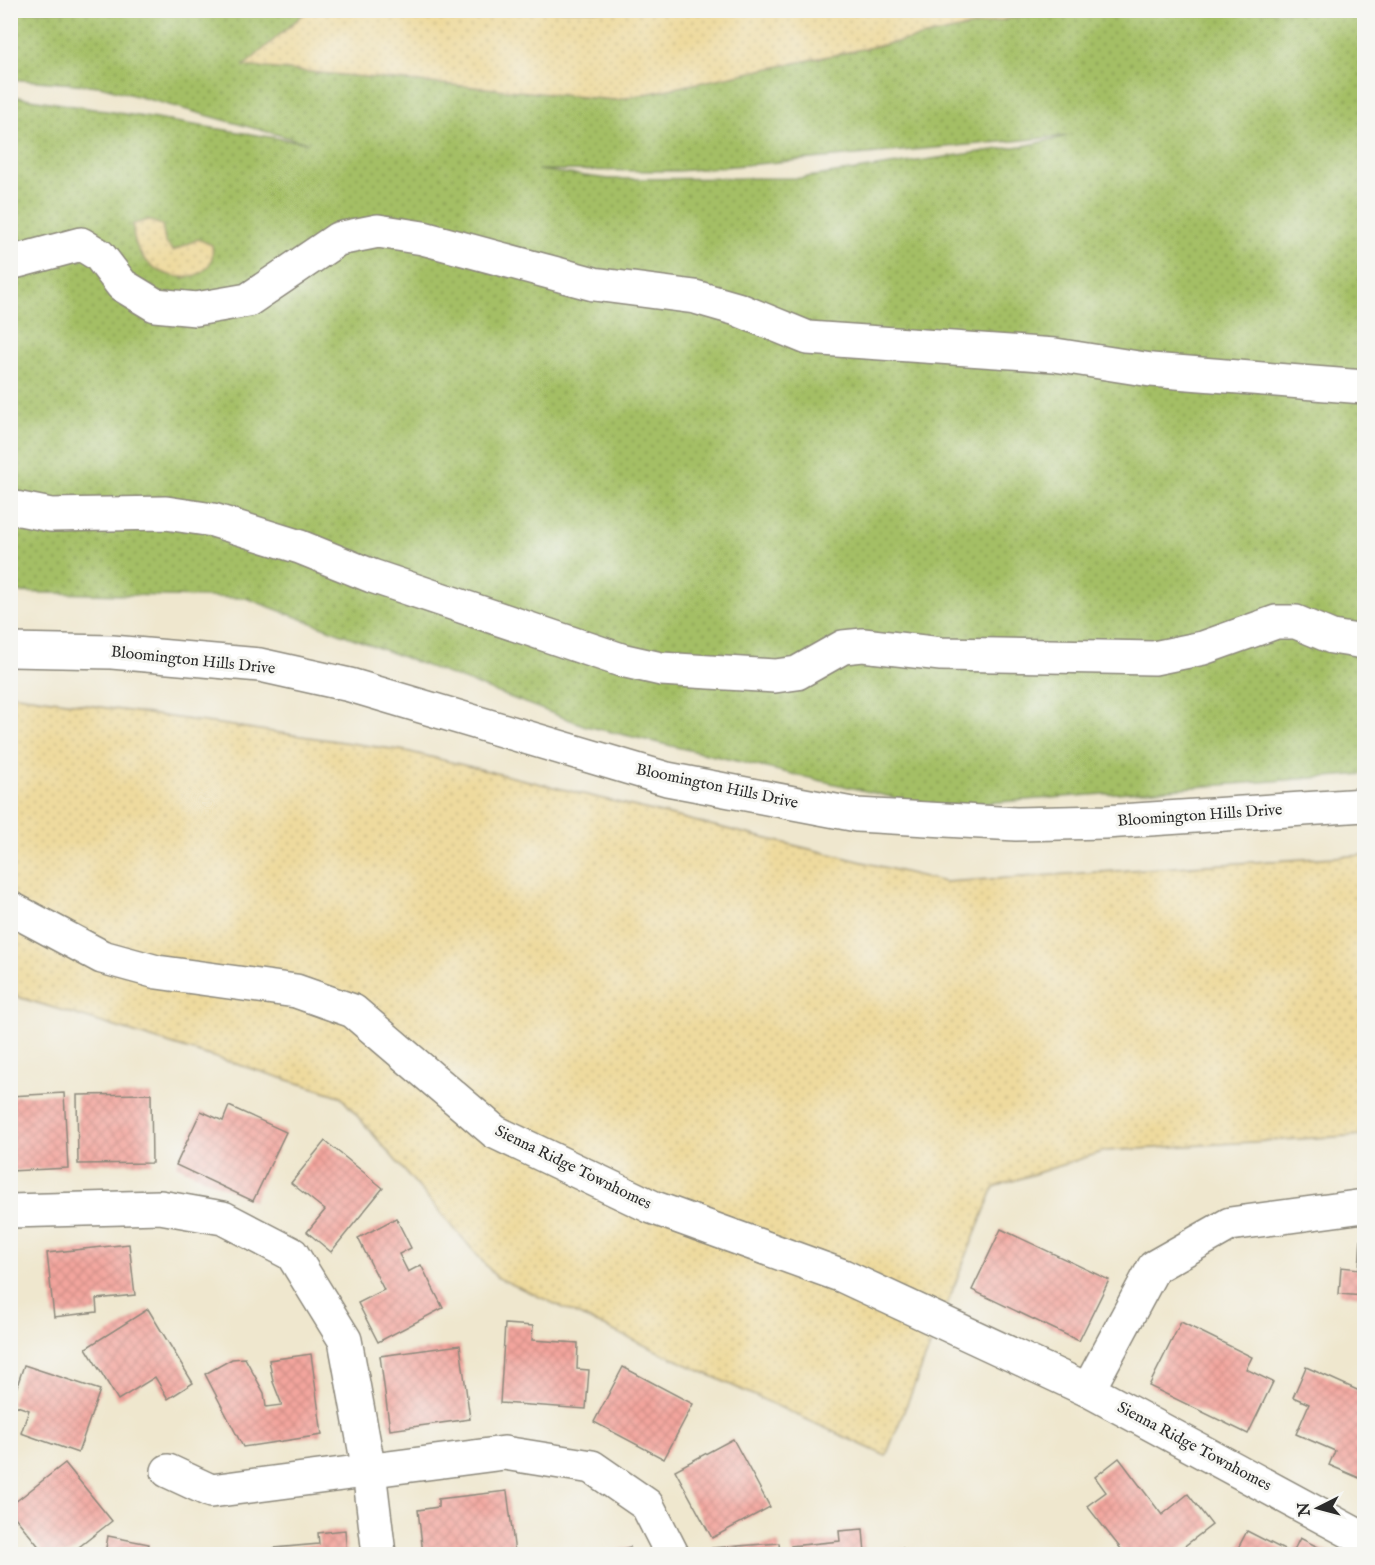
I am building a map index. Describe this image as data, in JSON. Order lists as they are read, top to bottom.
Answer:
{
  "streets": {
    "street": ["Bloomington Hills Drive", "Sienna Ridge Townhomes"]
  },
  "north": "left"
}
